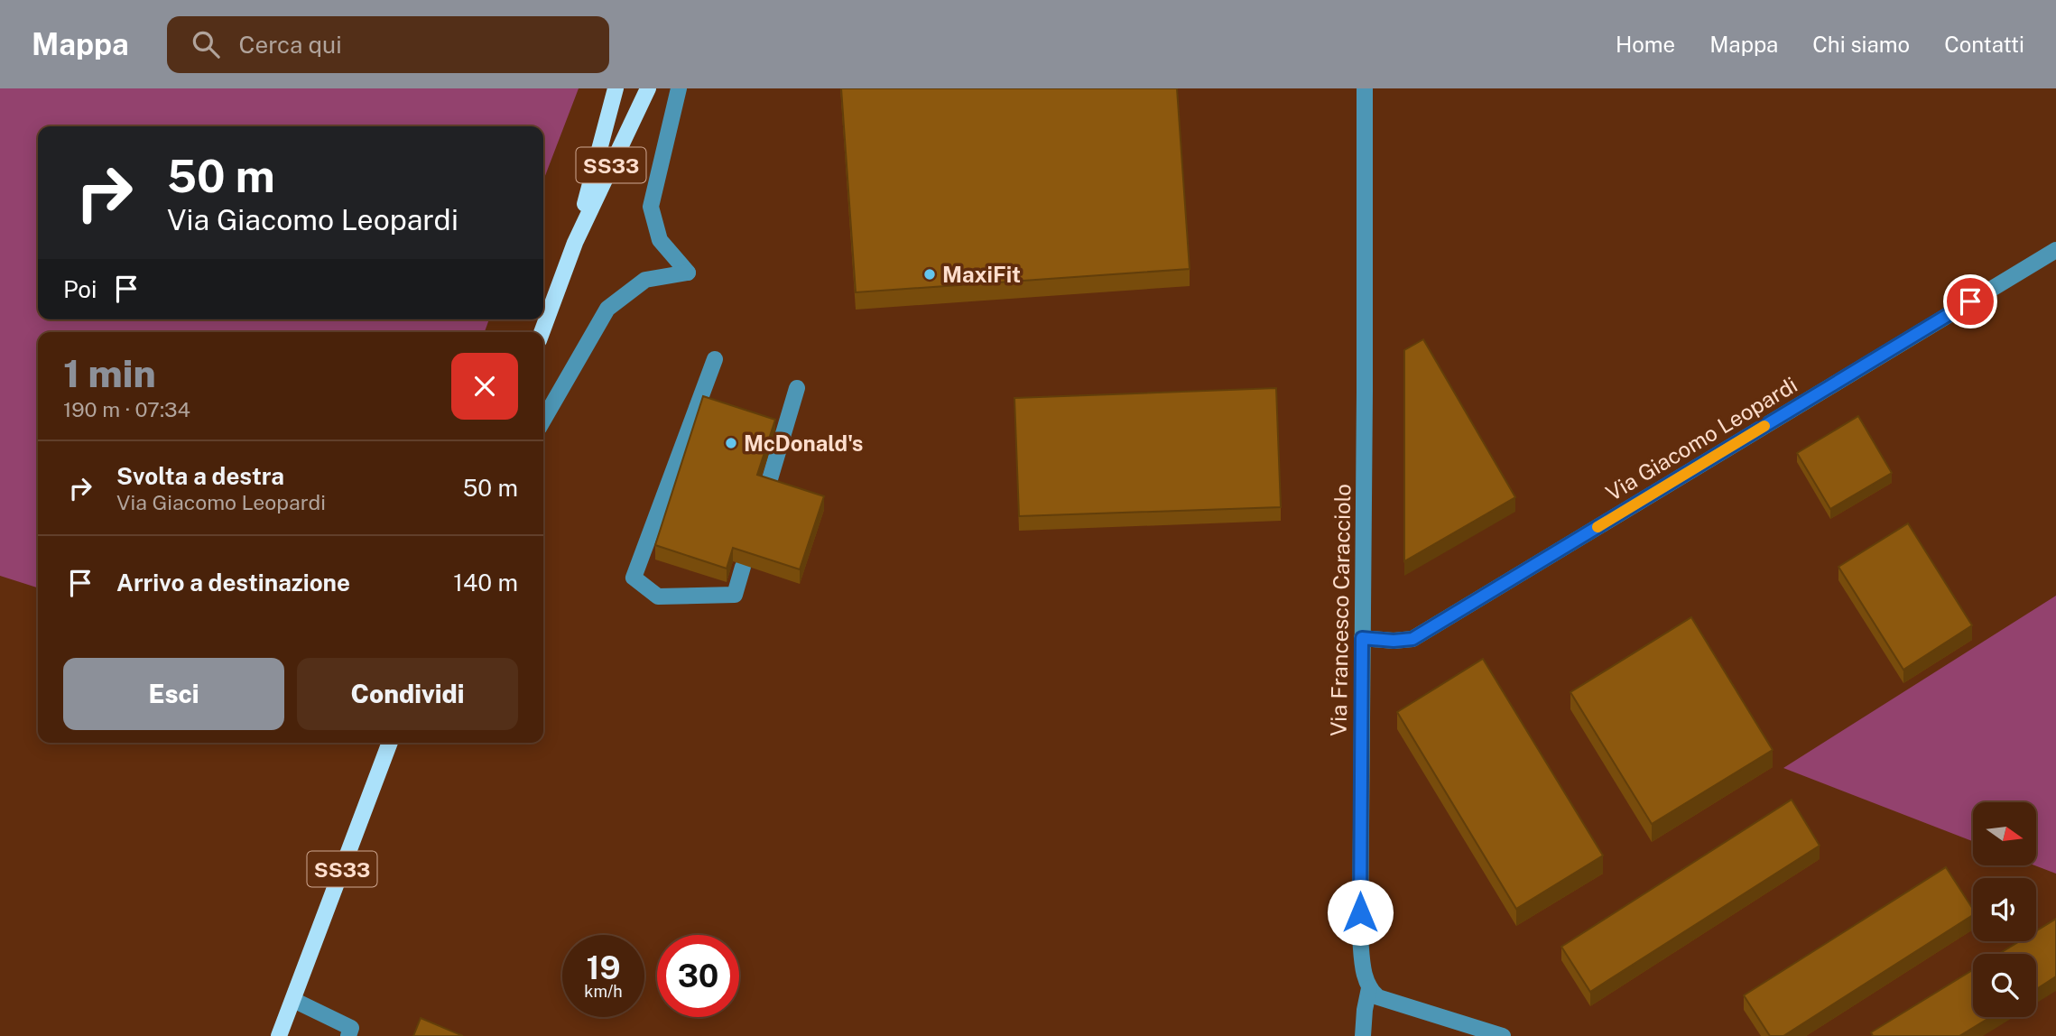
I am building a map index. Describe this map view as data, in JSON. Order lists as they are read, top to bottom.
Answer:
{
  "streets": {
    "main road": ["SS33"],
    "street": ["Via Giacomo Leopardi", "Via Francesco Caracciolo"]
  },
  "crossings": [
    ["Via Giacomo Leopardi", "Via Francesco Caracciolo"]
  ],
  "places": ["MaxiFit", "McDonald's"],
  "north": "right",
  "page": {
    "header": "Mappa",
    "search": "Cerca qui",
    "nav": [
      "Home",
      "Mappa",
      "Chi siamo",
      "Contatti"
    ],
    "turn": ["50 m", "Via Giacomo Leopardi"],
    "then": "Poi",
    "heading": ["1 min", "190 m · 07:34"],
    "list": [
      {
        "name": "Svolta a destra",
        "note": "Via Giacomo Leopardi",
        "value": "50 m"
      },
      {
        "name": "Arrivo a destinazione",
        "value": "140 m"
      }
    ],
    "buttons": ["Esci", "Condividi"],
    "speed": "19 km/h",
    "limit": "30"
  }
}
